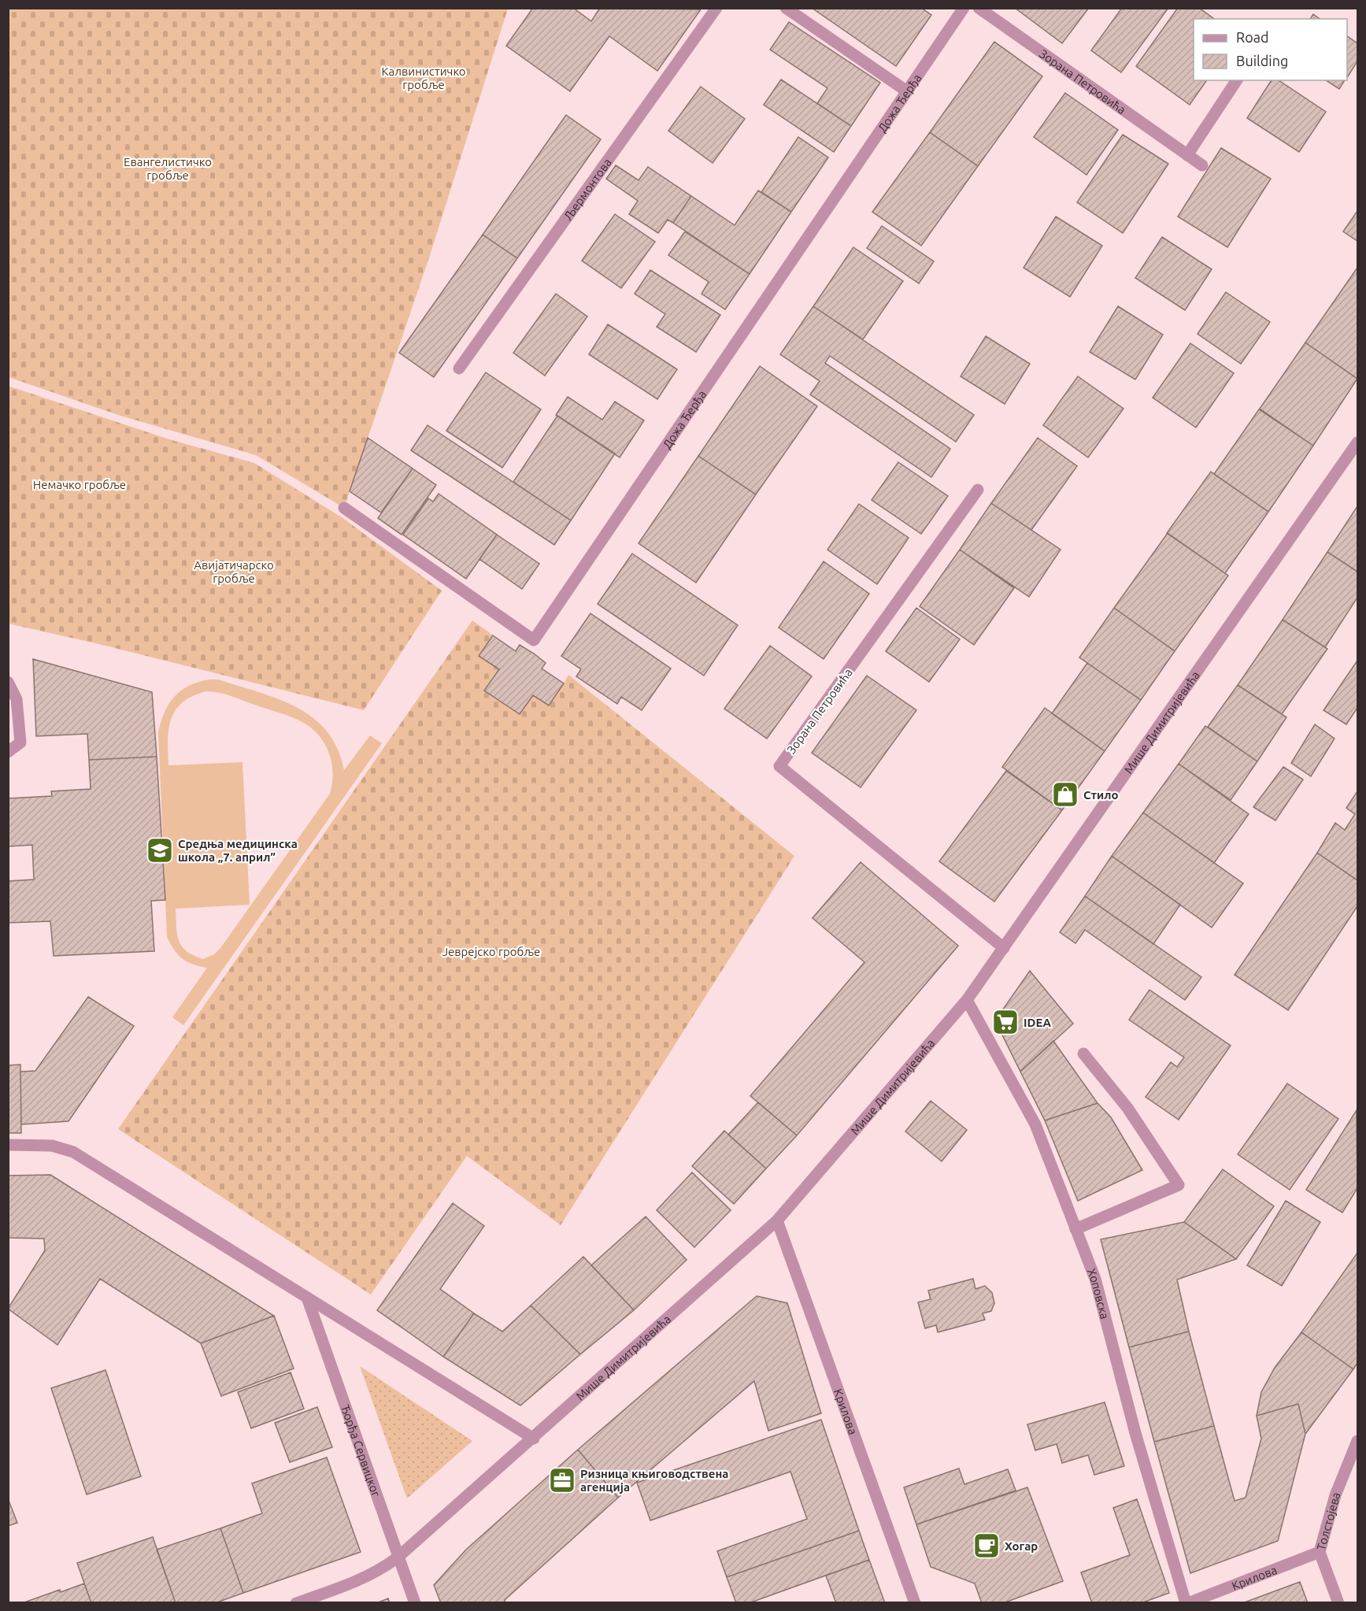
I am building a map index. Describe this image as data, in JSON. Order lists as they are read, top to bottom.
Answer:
{
  "streets": {
    "street": [
      "Зорана Петровића",
      "Дожа Ђерђа",
      "Љермонтова",
      "Мише Димитријевића",
      "Хоповска",
      "Крилова",
      "Ђорђа Сервицког",
      "Толстојева"
    ]
  },
  "crossings": [
    ["Зорана Петровића", "Мише Димитријевића"],
    ["Мише Димитријевића", "Хоповска"],
    ["Мише Димитријевића", "Крилова"],
    ["Мише Димитријевића", "Ђорђа Сервицког"],
    ["Хоповска", "Крилова"],
    ["Крилова", "Толстојева"]
  ],
  "parks": [
    "Калвинистичко гробље",
    "Евангелистичко гробље",
    "Немачко гробље",
    "Авијатичарско гробље",
    "Јеврејско гробље"
  ],
  "places": {
    "shop": ["Стило"],
    "school or university": ["Средња медицинска школа „7. април”"],
    "supermarket": ["IDEA"],
    "office": ["Ризница књиговодствена агенција"],
    "cafe": ["Хогар"]
  },
  "legend": ["Road", "Building"]
}
